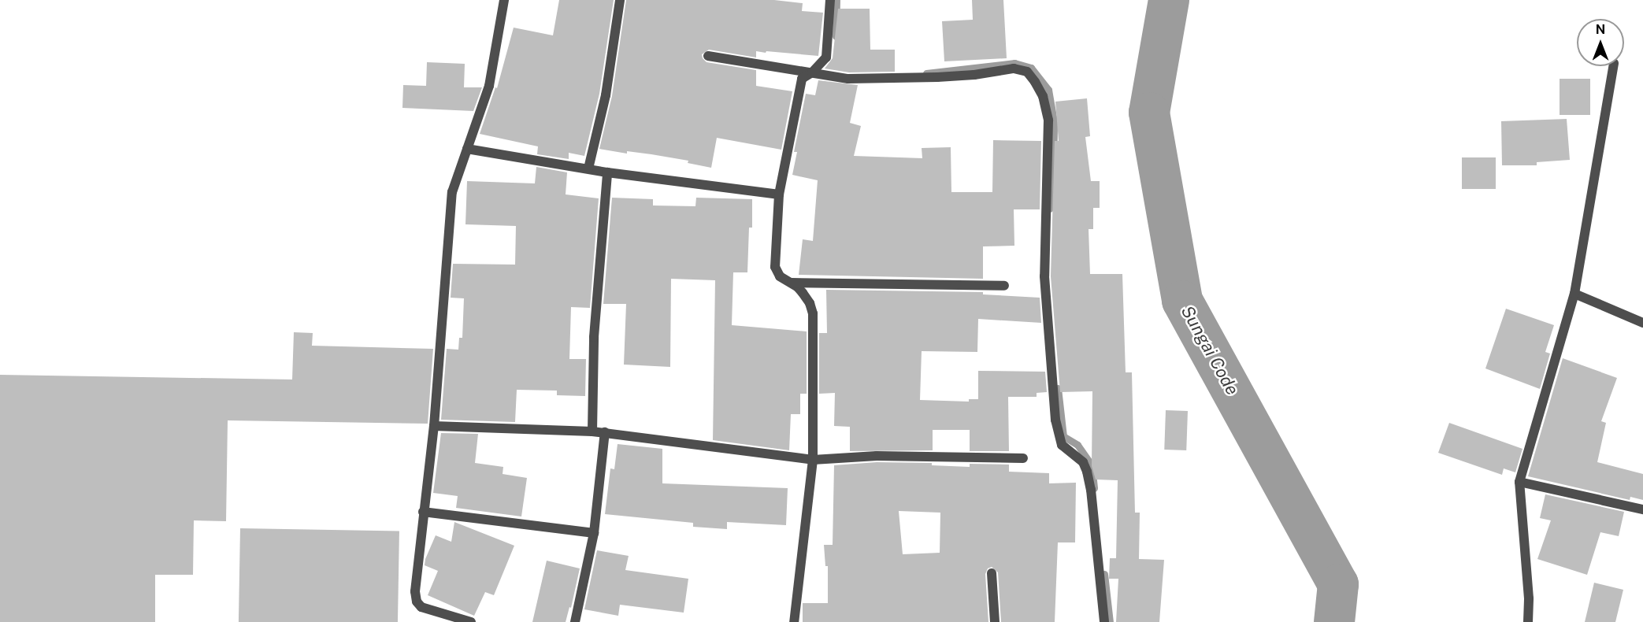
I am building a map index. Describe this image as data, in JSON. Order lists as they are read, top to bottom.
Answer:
{
  "water": ["Sungai Code"],
  "north": "top"
}
